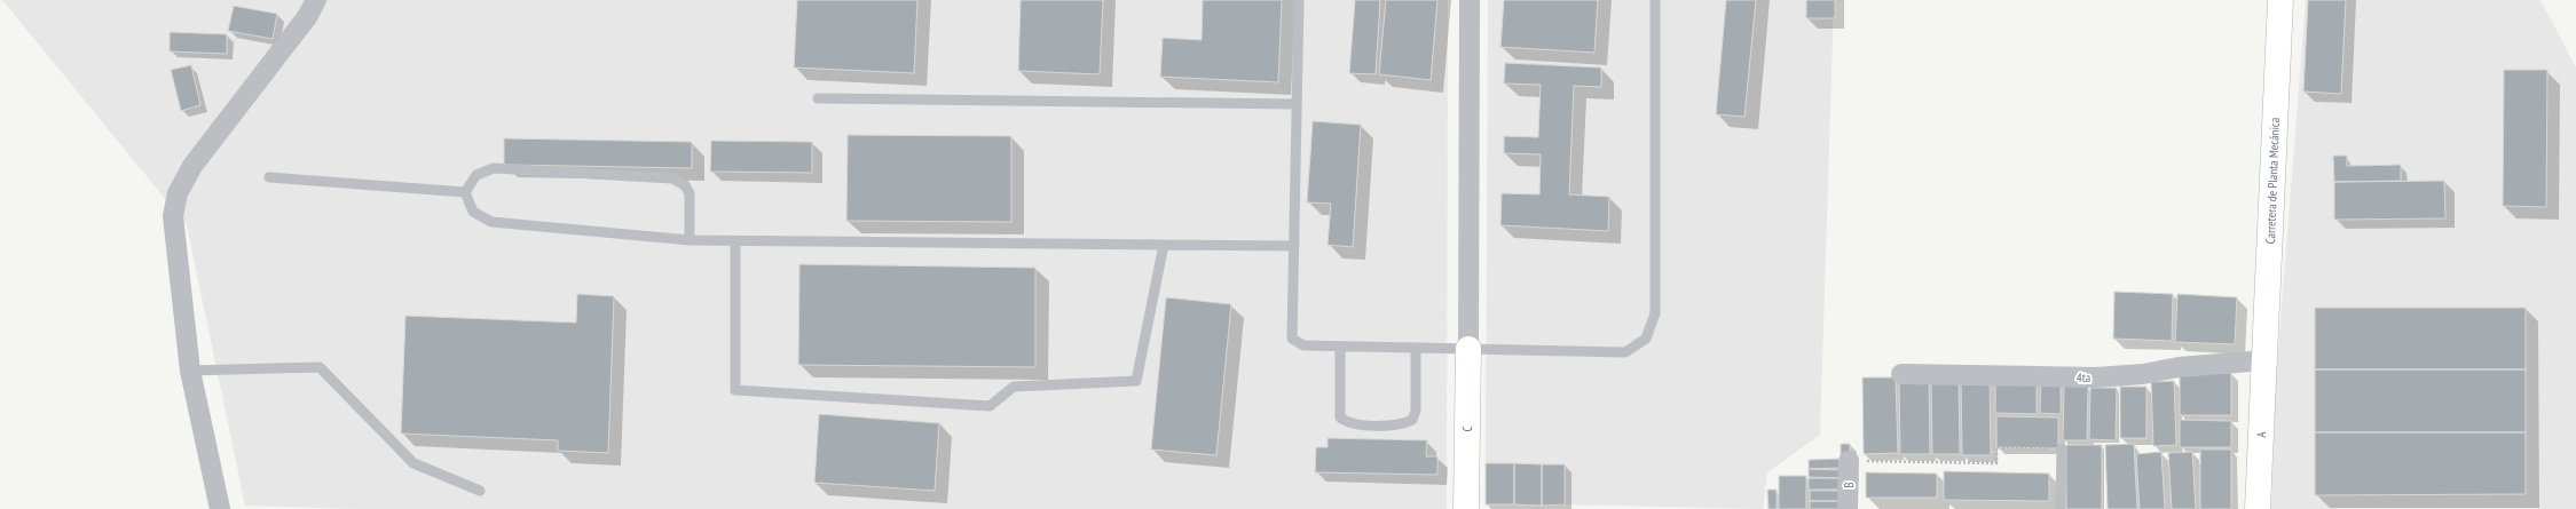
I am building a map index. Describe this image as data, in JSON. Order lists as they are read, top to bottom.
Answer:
{
  "streets": {
    "street": [
      "Carretera de Planta Mecánica",
      "4ta",
      "C",
      "A",
      "B"
    ]
  },
  "crossings": [
    ["Carretera de Planta Mecánica", "4ta"],
    ["Carretera de Planta Mecánica", "A"],
    ["4ta", "A"]
  ]
}
